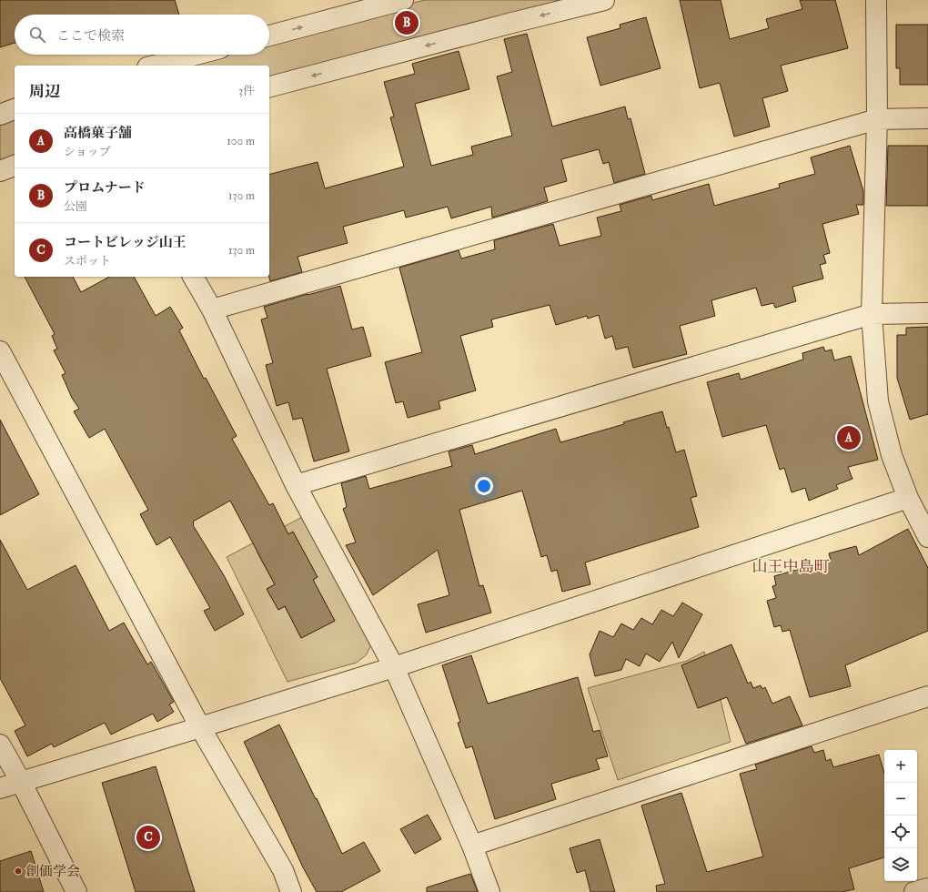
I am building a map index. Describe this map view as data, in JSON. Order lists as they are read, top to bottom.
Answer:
{
  "districts": ["山王中島町"],
  "places": ["創価学会"],
  "page": {
    "pins": ["B", "A", "C"],
    "search": "ここで検索",
    "heading": ["周辺", "3件"],
    "list": [
      {
        "mark": "A",
        "name": "高橋菓子舗",
        "note": "ショップ",
        "value": "100 m"
      },
      {
        "mark": "B",
        "name": "プロムナード",
        "note": "公園",
        "value": "130 m"
      },
      {
        "mark": "C",
        "name": "コートビレッジ山王",
        "note": "スポット",
        "value": "130 m"
      }
    ],
    "map_buttons": ["+", "−"]
  }
}
